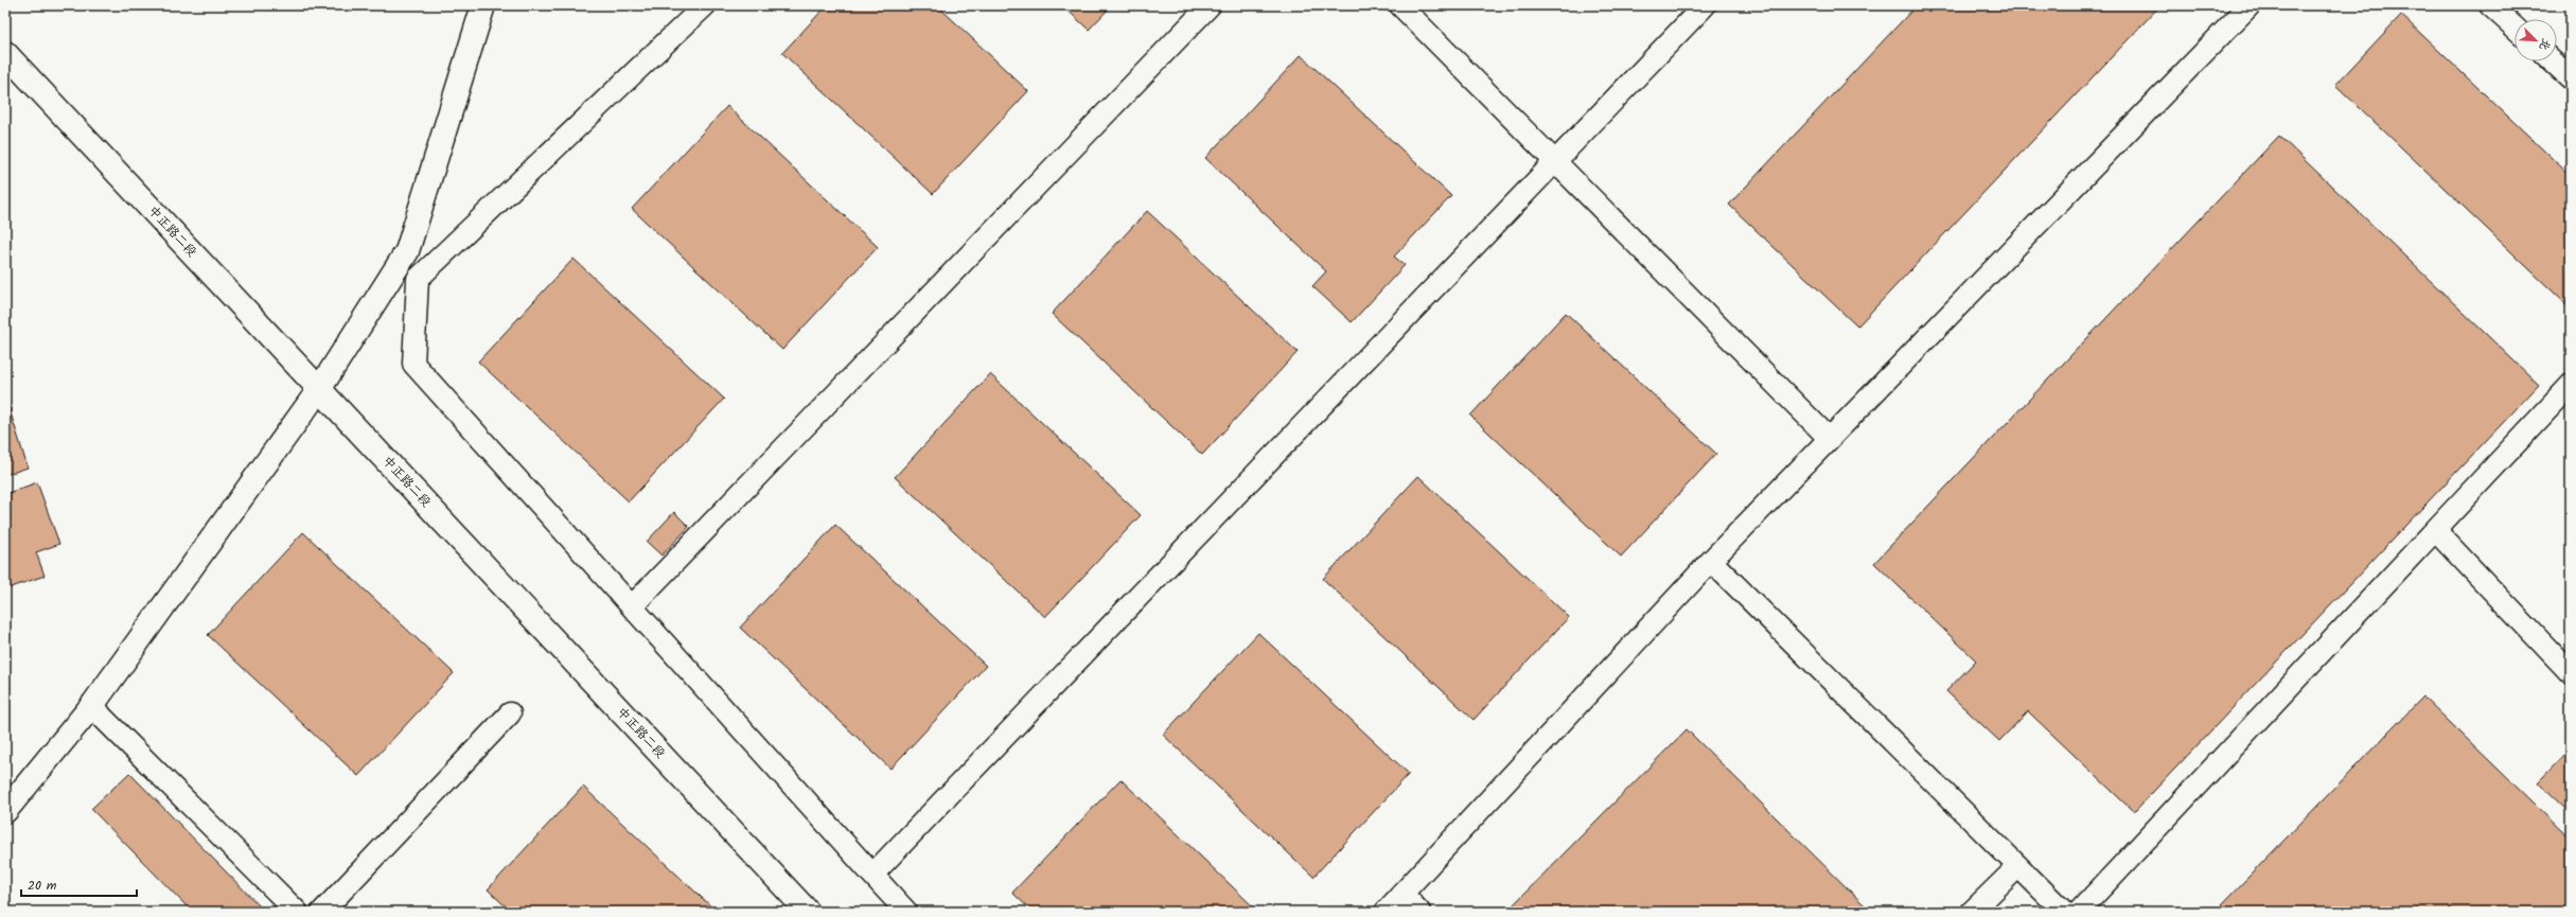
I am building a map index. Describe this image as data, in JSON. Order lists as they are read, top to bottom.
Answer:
{
  "streets": {
    "street": ["中正路二段"]
  },
  "scale_bar": "20 m",
  "north": "bottom right"
}
